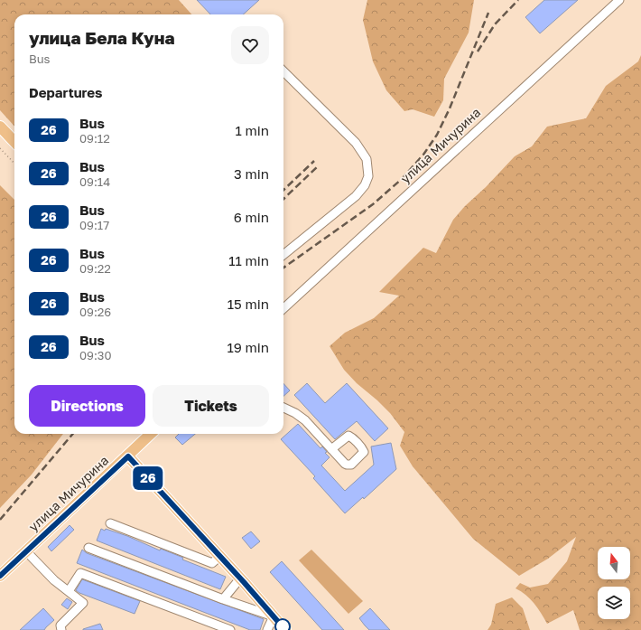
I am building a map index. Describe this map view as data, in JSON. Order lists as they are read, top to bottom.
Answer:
{
  "streets": {
    "main road": ["улица Мичурина"]
  },
  "lines": ["bus line 26"],
  "north": "top",
  "page": {
    "on_map": "26",
    "heading": [
      ["улица Бела Куна", "Bus"],
      "Departures"
    ],
    "list": [
      {
        "mark": "26",
        "name": "Bus",
        "note": "09:12",
        "value": "1 min"
      },
      {
        "mark": "26",
        "name": "Bus",
        "note": "09:14",
        "value": "3 min"
      },
      {
        "mark": "26",
        "name": "Bus",
        "note": "09:17",
        "value": "6 min"
      },
      {
        "mark": "26",
        "name": "Bus",
        "note": "09:22",
        "value": "11 min"
      },
      {
        "mark": "26",
        "name": "Bus",
        "note": "09:26",
        "value": "15 min"
      },
      {
        "mark": "26",
        "name": "Bus",
        "note": "09:30",
        "value": "19 min"
      }
    ],
    "buttons": ["Directions", "Tickets"]
  }
}
